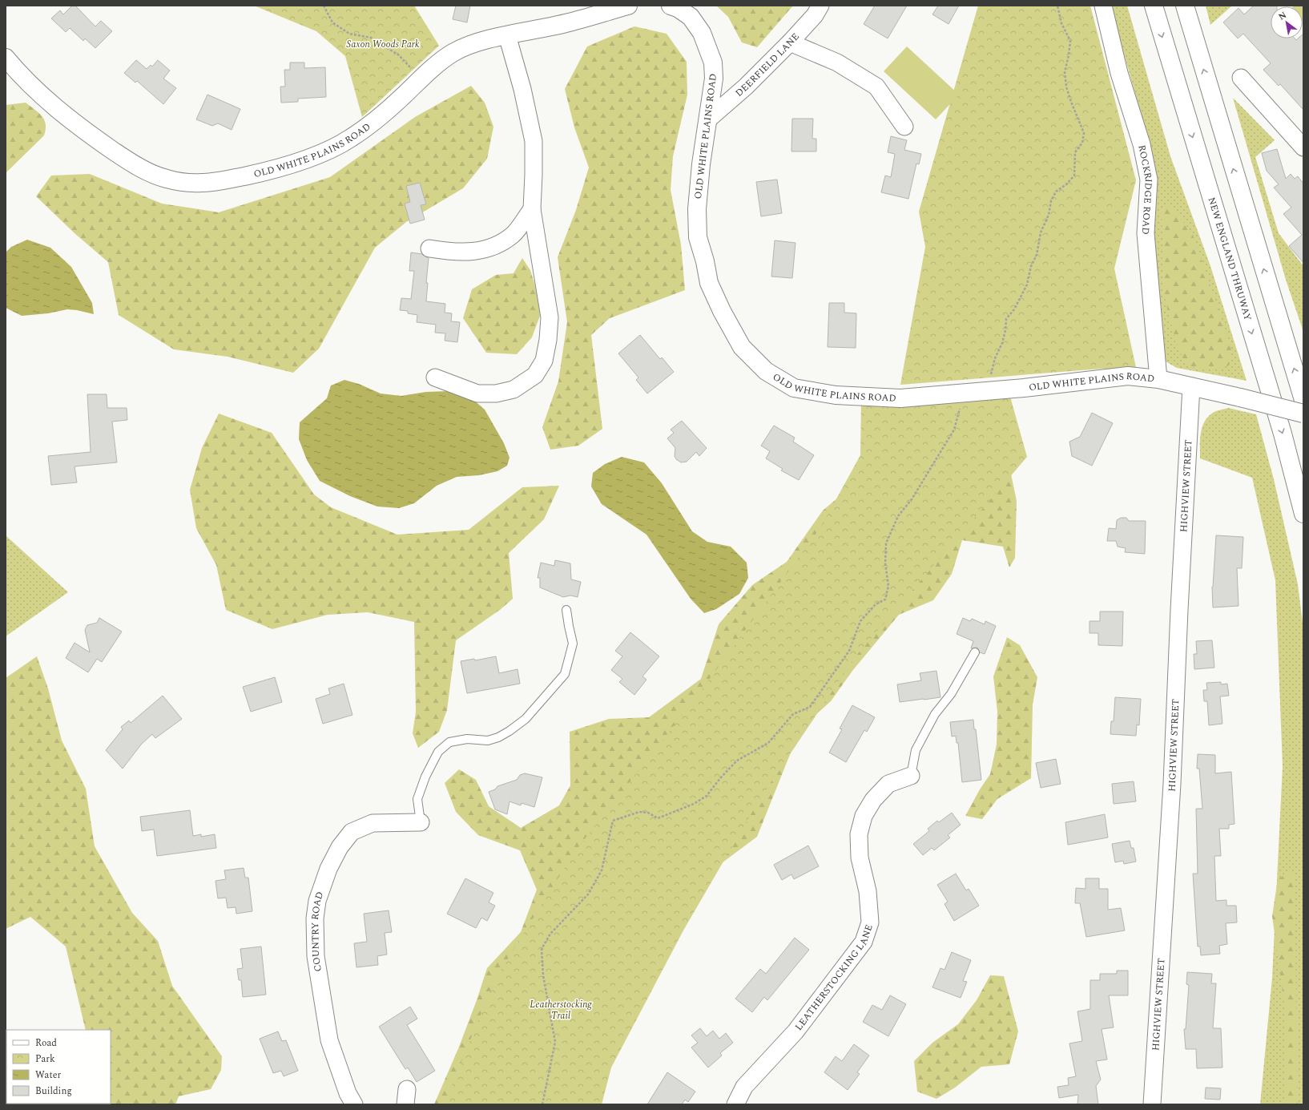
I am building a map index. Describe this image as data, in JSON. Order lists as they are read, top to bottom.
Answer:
{
  "streets": {
    "main road": ["OLD WHITE PLAINS ROAD", "NEW ENGLAND THRUWAY"],
    "street": [
      "DEERFIELD LANE",
      "ROCKRIDGE ROAD",
      "HIGHVIEW STREET",
      "COUNTRY ROAD",
      "LEATHERSTOCKING LANE"
    ]
  },
  "crossings": [
    ["DEERFIELD LANE", "OLD WHITE PLAINS ROAD"],
    ["OLD WHITE PLAINS ROAD", "ROCKRIDGE ROAD"],
    ["OLD WHITE PLAINS ROAD", "HIGHVIEW STREET"]
  ],
  "parks": ["Saxon Woods Park", "Leatherstocking Trail"],
  "legend": [
    "Road",
    "Park",
    "Water",
    "Building"
  ],
  "north": "top left"
}
